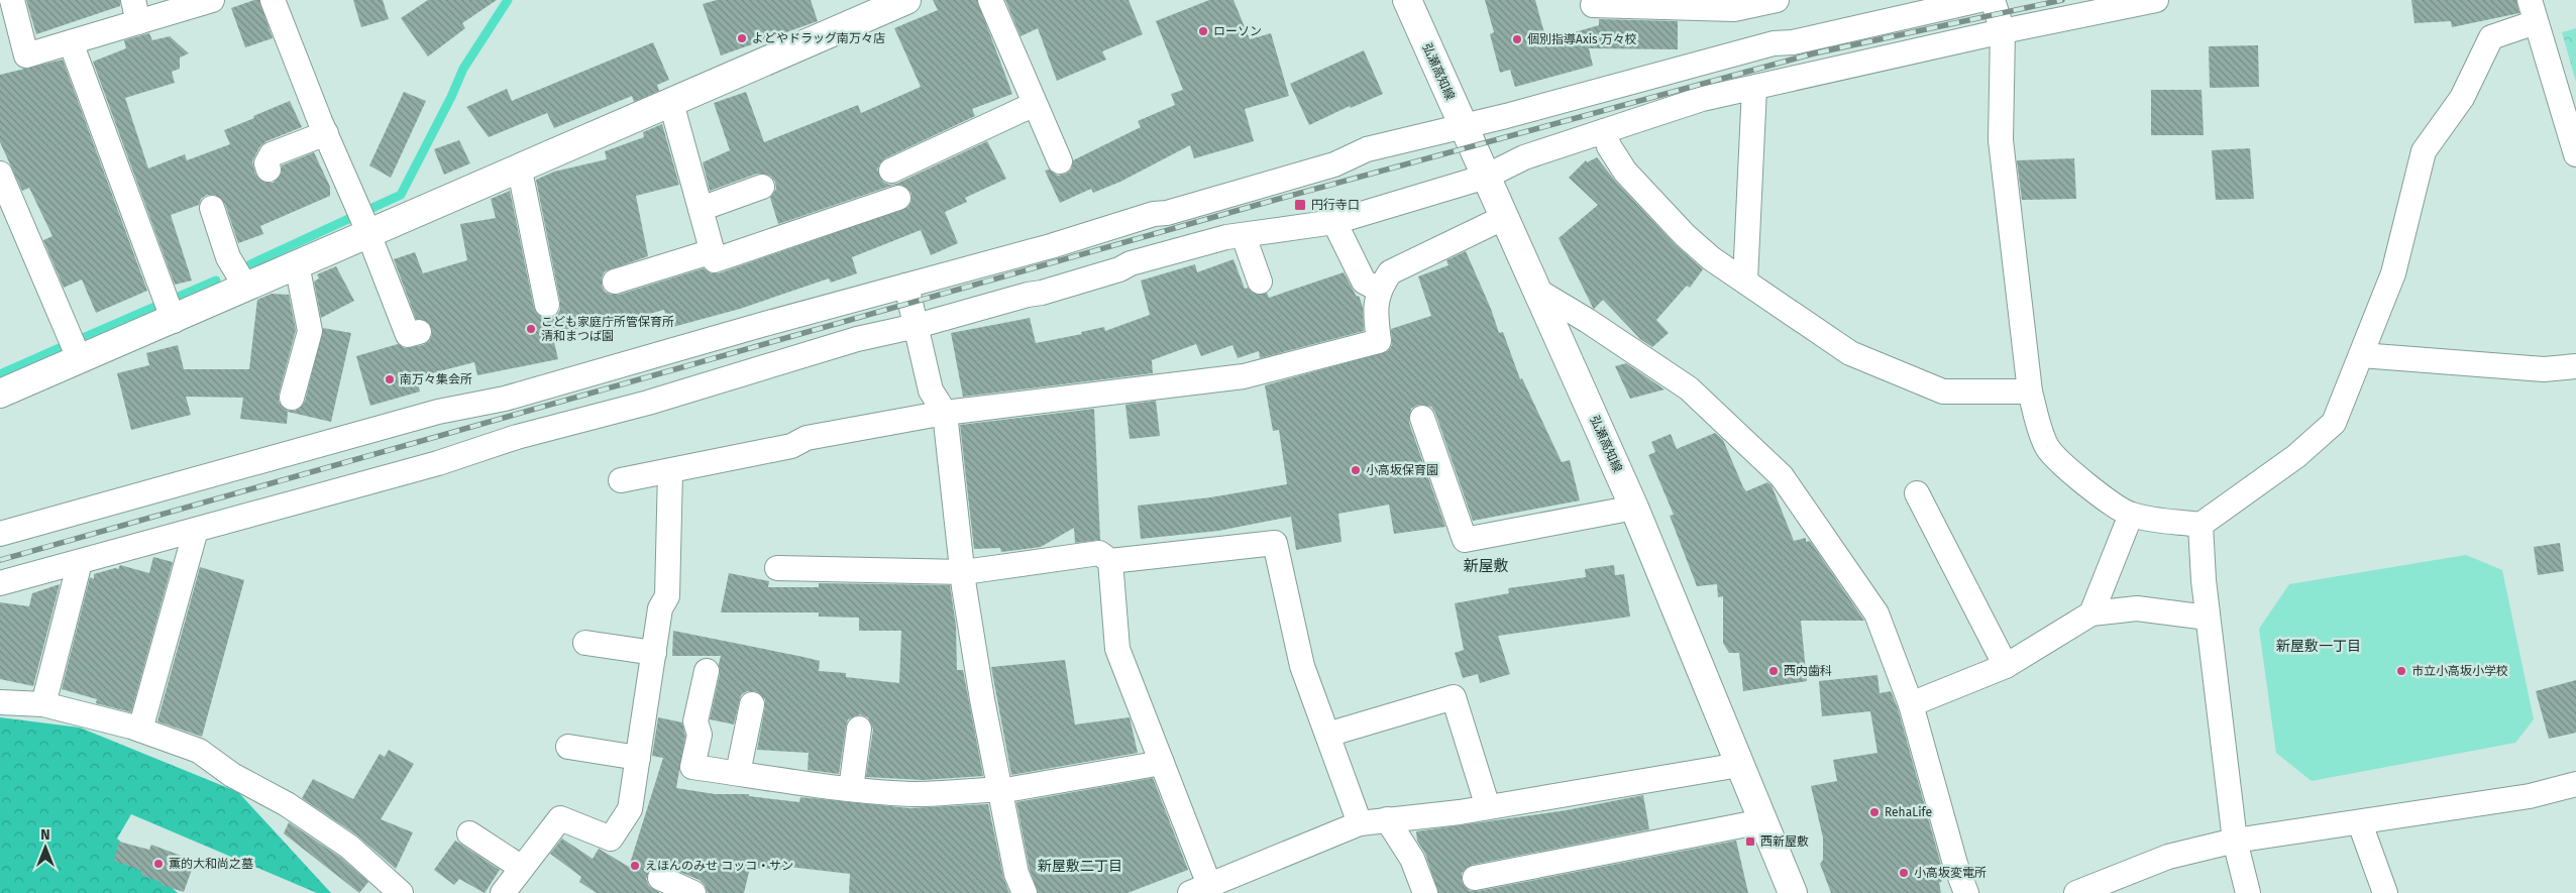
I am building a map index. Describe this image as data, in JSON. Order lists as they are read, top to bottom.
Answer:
{
  "streets": {
    "main road": ["弘瀬高知線"]
  },
  "districts": ["新屋敷", "新屋敷一丁目", "新屋敷二丁目"],
  "places": {
    "other": [
      "ローソン",
      "よどやドラッグ南万々店",
      "個別指導Axis 万々校",
      "こども家庭庁所管保育所 清和まつば園",
      "南万々集会所",
      "小高坂保育園",
      "西内歯科",
      "市立小高坂小学校",
      "RehaLife",
      "薫的大和尚之墓",
      "えほんのみせ コッコ・サン",
      "小高坂変電所"
    ],
    "transit": ["円行寺口", "西新屋敷"]
  },
  "north": "top"
}
